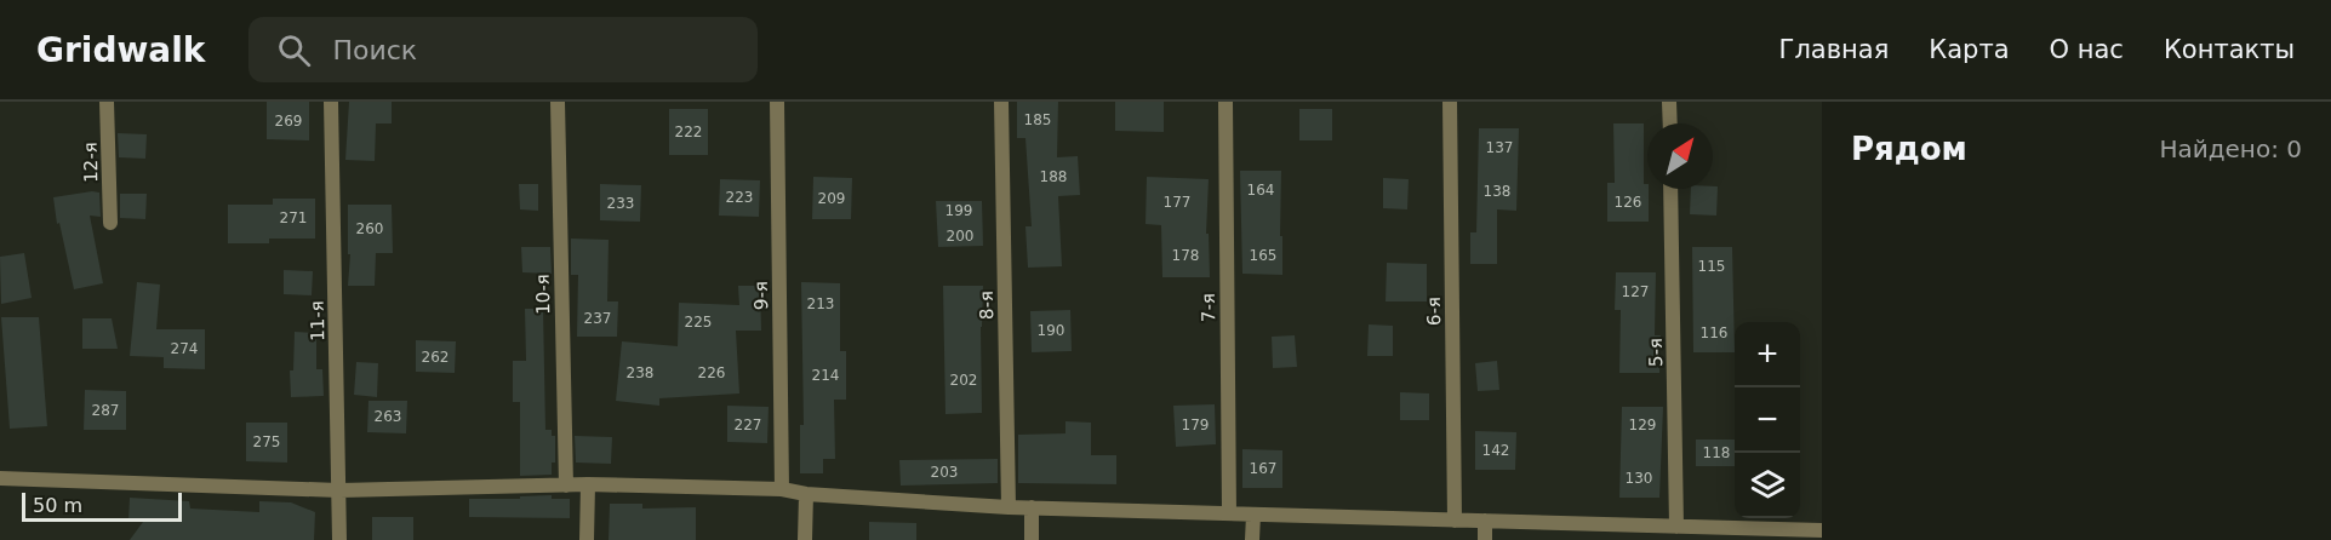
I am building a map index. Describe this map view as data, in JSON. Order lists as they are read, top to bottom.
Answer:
{
  "streets": {
    "street": [
      "12-я",
      "10-я",
      "9-я",
      "8-я",
      "7-я",
      "6-я",
      "11-я",
      "5-я"
    ]
  },
  "house_numbers": [
    "185",
    "269",
    "222",
    "137",
    "188",
    "164",
    "138",
    "223",
    "209",
    "177",
    "126",
    "233",
    "199",
    "271",
    "260",
    "200",
    "178",
    "165",
    "115",
    "127",
    "213",
    "237",
    "225",
    "190",
    "116",
    "274",
    "262",
    "238",
    "226",
    "214",
    "202",
    "287",
    "263",
    "227",
    "179",
    "129",
    "275",
    "142",
    "118",
    "167",
    "203",
    "130"
  ],
  "scale_bar": "50 m",
  "north": "top right",
  "page": {
    "header": "Gridwalk",
    "search": "Поиск",
    "nav": [
      "Главная",
      "Карта",
      "О нас",
      "Контакты"
    ],
    "heading": ["Рядом", "Найдено: 0"],
    "map_buttons": ["+", "−"],
    "scale": "50 m"
  }
}
